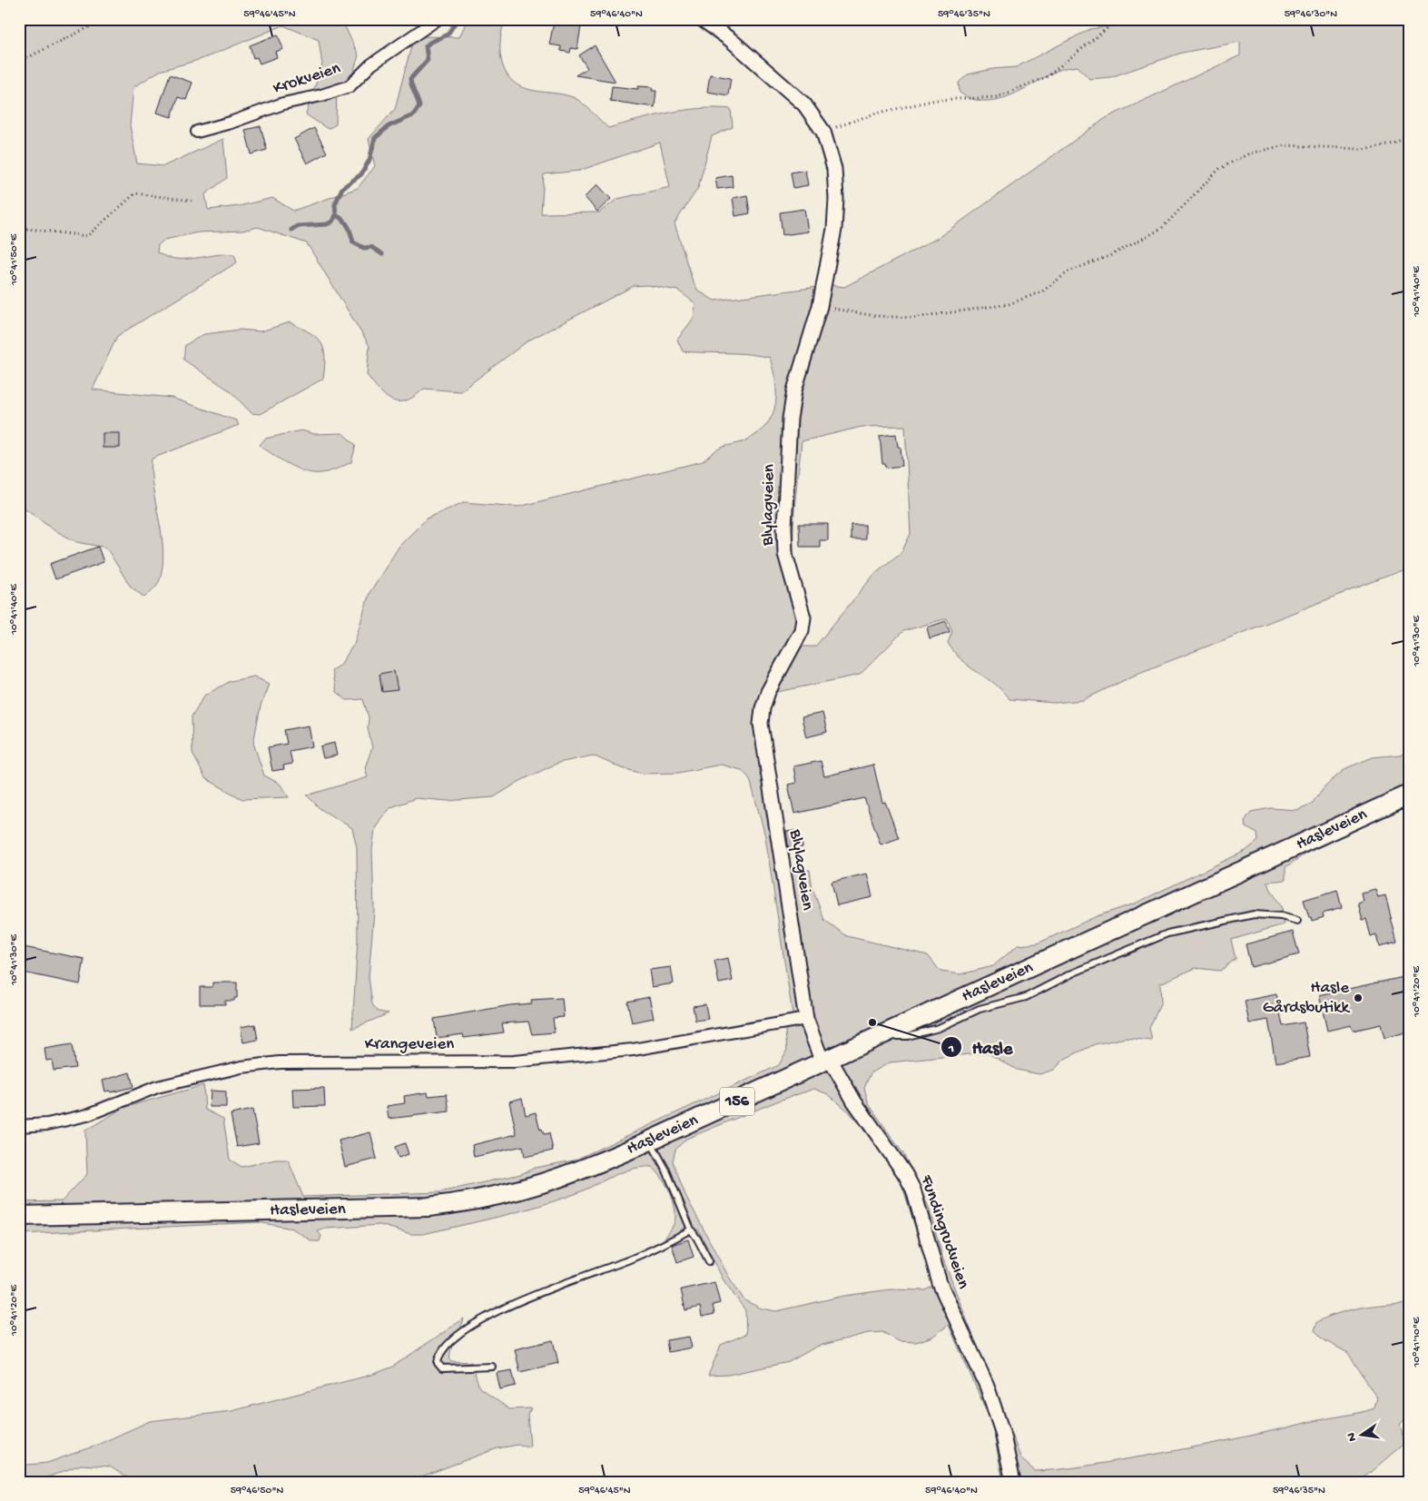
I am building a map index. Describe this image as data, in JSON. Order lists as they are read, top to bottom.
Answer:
{
  "streets": {
    "main road": ["Hasleveien", "156"],
    "street": [
      "Krokveien",
      "Blylagveien",
      "Krangeveien",
      "Fundingrudveien"
    ]
  },
  "crossings": [
    ["Blylagveien", "Hasleveien"],
    ["Blylagveien", "Krangeveien"],
    ["Blylagveien", "Fundingrudveien"],
    ["Hasleveien", "Fundingrudveien"]
  ],
  "places": ["Hasle Gårdsbutikk", "Hasle"],
  "north": "left",
  "coordinates": [
    "59°46'45\"N",
    "59°46'40\"N",
    "59°46'35\"N",
    "59°46'30\"N",
    "10°41'50\"E",
    "10°41'40\"E",
    "10°41'30\"E",
    "10°41'20\"E",
    "10°41'10\"E",
    "59°46'50\"N"
  ]
}
